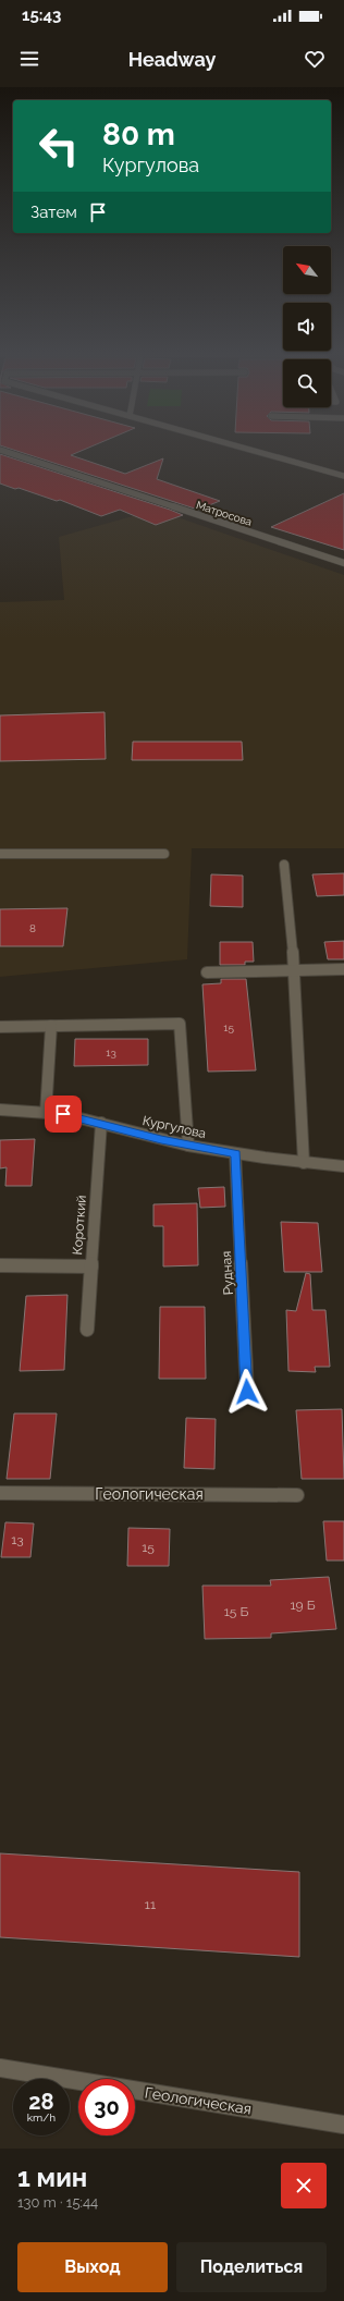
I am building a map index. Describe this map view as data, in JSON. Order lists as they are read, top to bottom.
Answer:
{
  "streets": {
    "street": [
      "Матросова",
      "Кургулова",
      "Короткий",
      "Рудная",
      "Геологическая"
    ]
  },
  "crossings": [
    ["Кургулова", "Короткий"],
    ["Кургулова", "Рудная"]
  ],
  "house_numbers": [
    "8",
    "15",
    "13",
    "13",
    "15",
    "19 Б",
    "15 Б",
    "11"
  ],
  "north": "top left",
  "page": {
    "status": "15:43",
    "header": "Headway",
    "turn": ["80 m", "Кургулова"],
    "then": "Затем",
    "speed": "28 km/h",
    "limit": "30",
    "heading": ["1 мин", "130 m · 15:44"],
    "buttons": ["Выход", "Поделиться"]
  }
}
